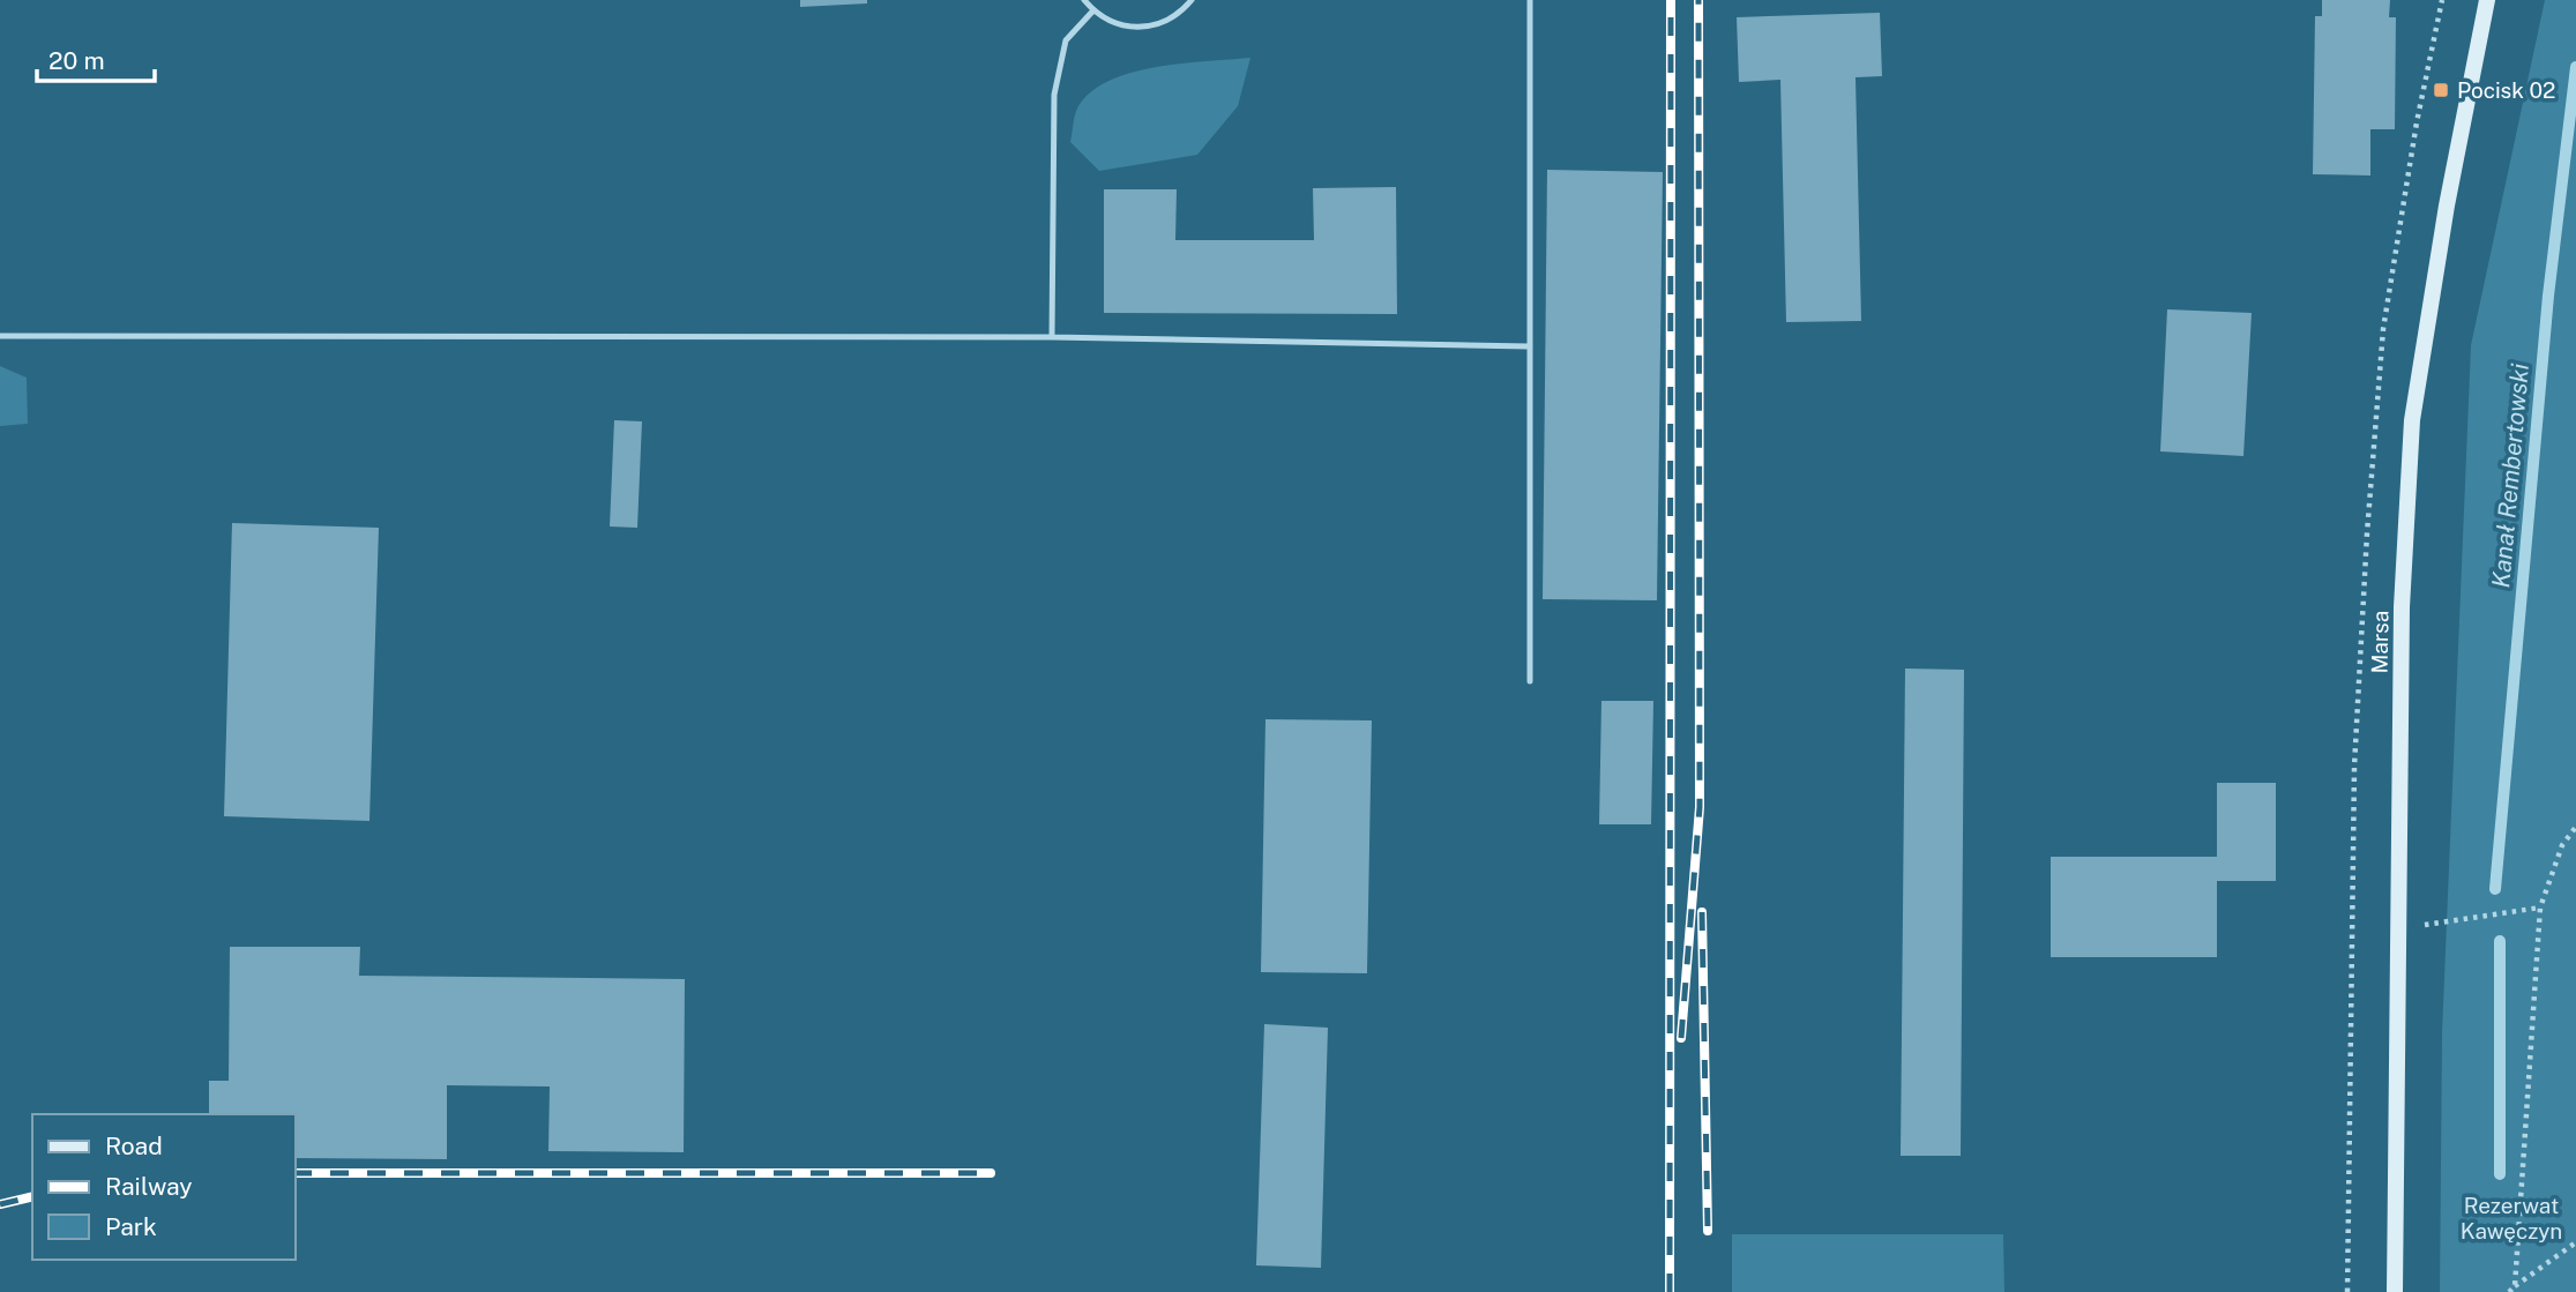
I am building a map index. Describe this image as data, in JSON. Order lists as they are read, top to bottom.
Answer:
{
  "streets": {
    "main road": ["Marsa"]
  },
  "water": ["Kanał Rembertowski"],
  "parks": ["Rezerwat Kawęczyn"],
  "places": {
    "transit": ["Pocisk 02"]
  },
  "legend": ["Road", "Railway", "Park"],
  "scale_bar": "20 m"
}
